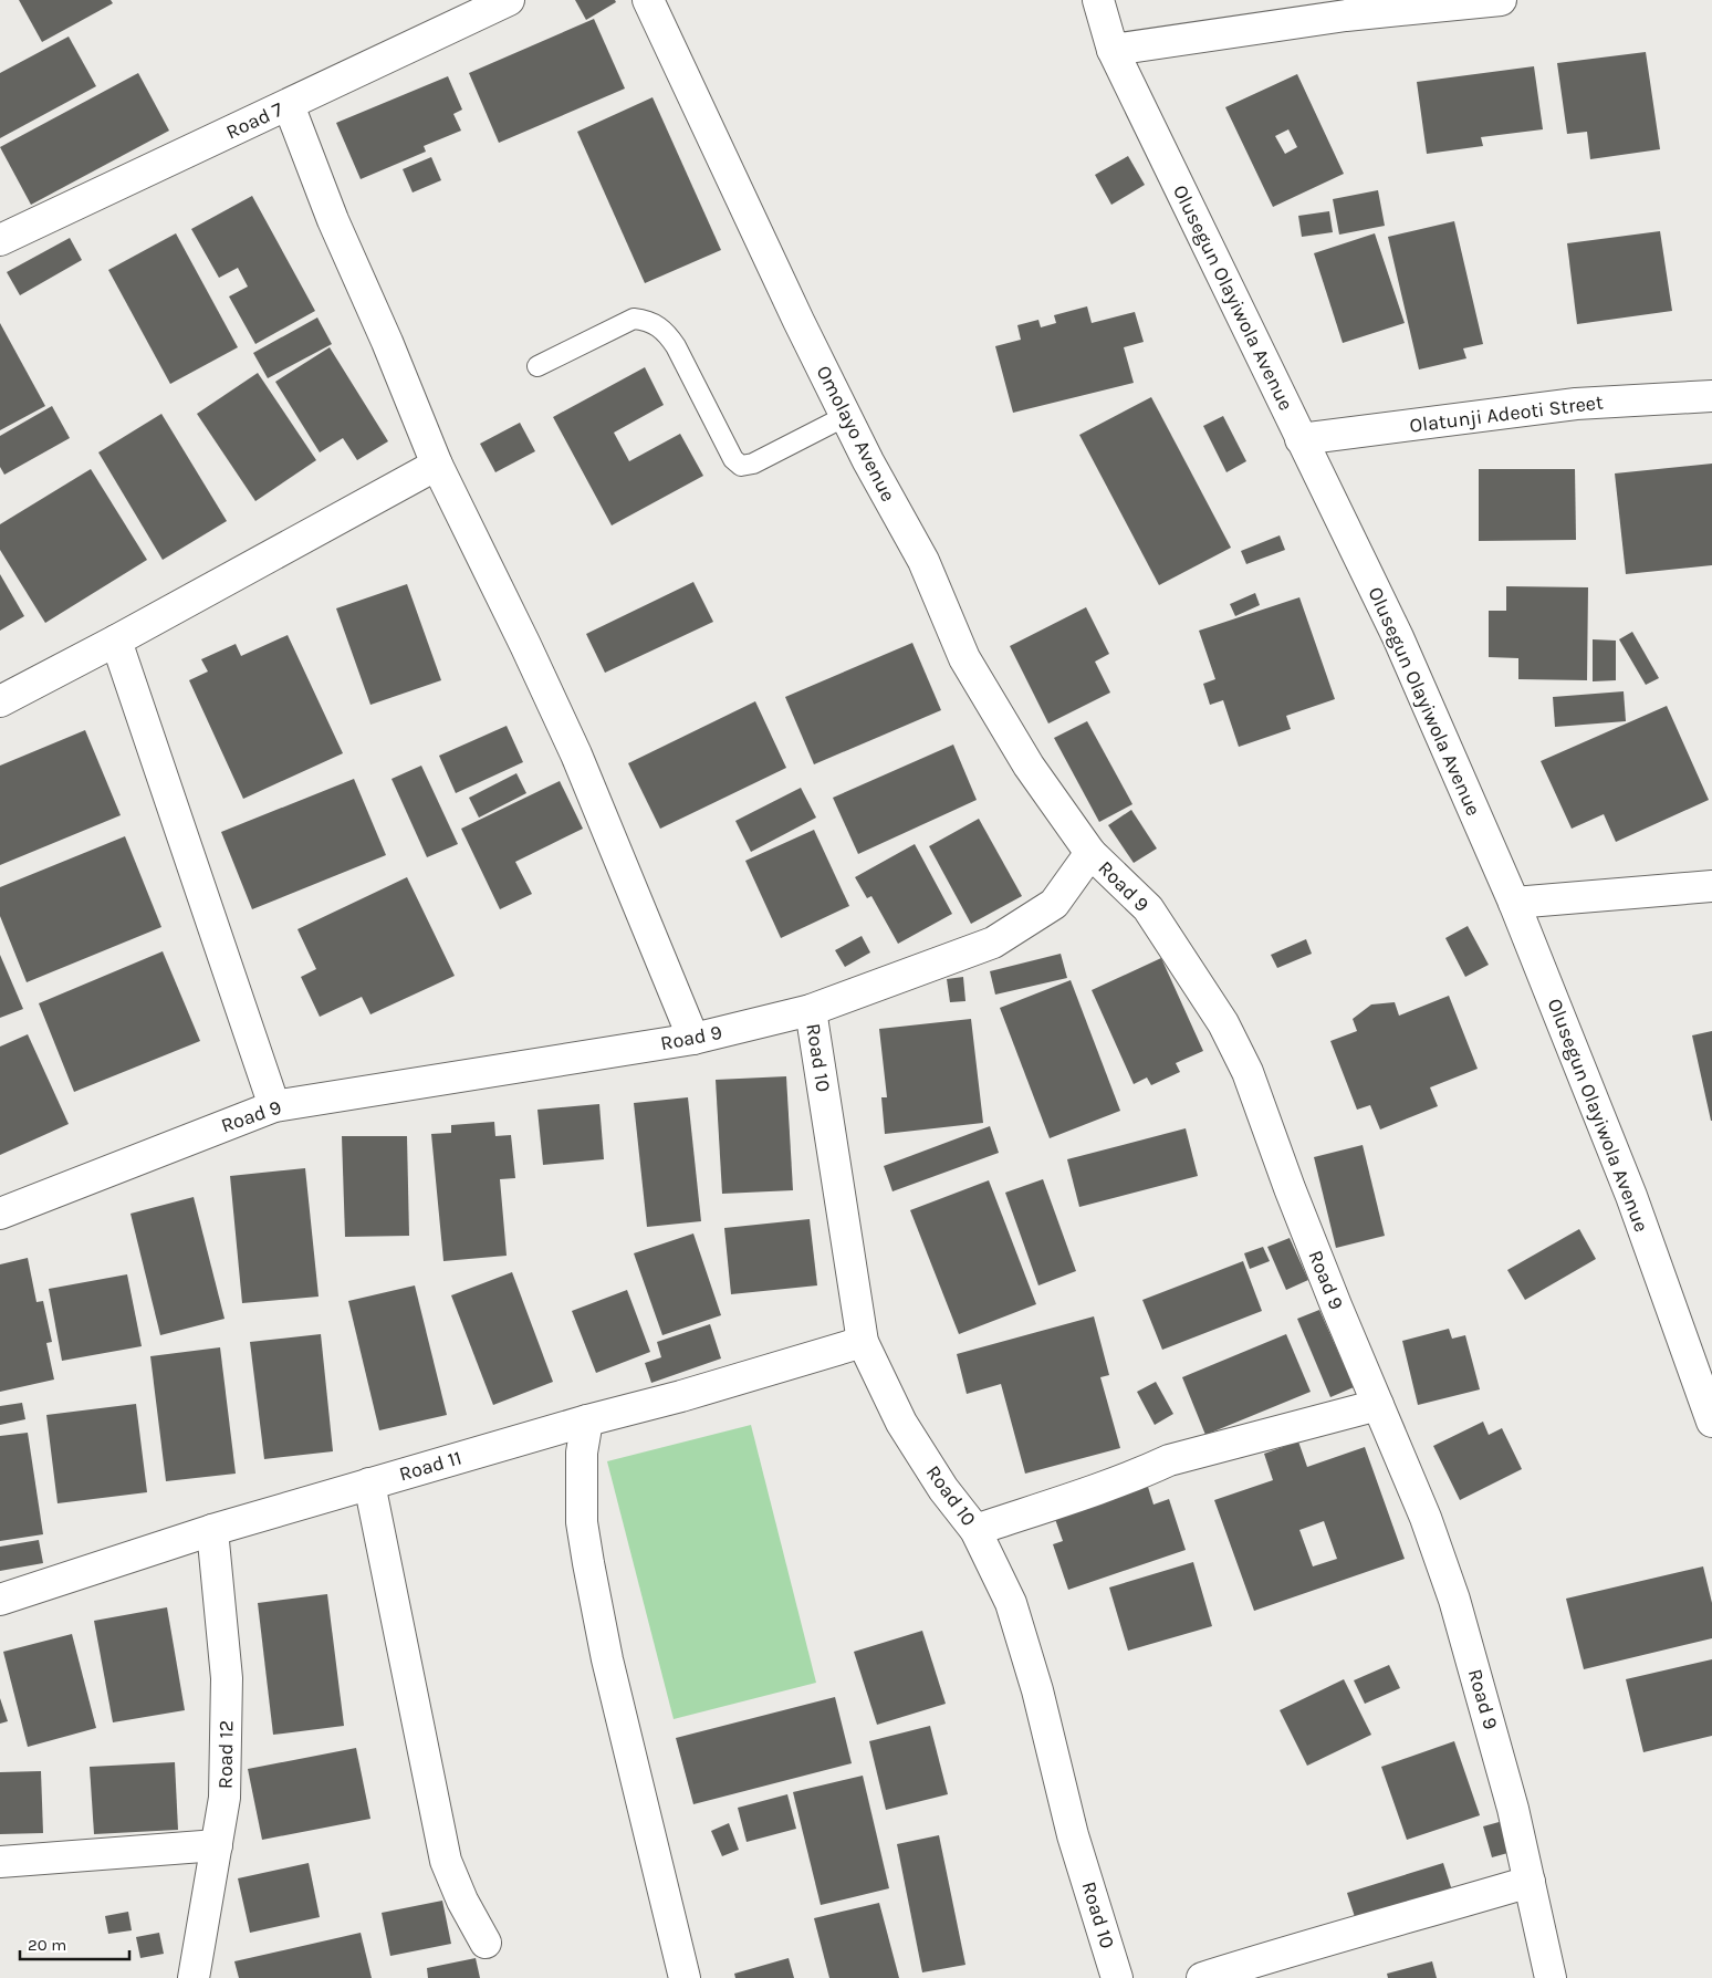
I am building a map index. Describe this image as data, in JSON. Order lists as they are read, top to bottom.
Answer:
{
  "streets": {
    "street": [
      "Road 7",
      "Olusegun Olayiwola Avenue",
      "Olatunji Adeoti Street",
      "Omolayo Avenue",
      "Road 9",
      "Road 10",
      "Road 11",
      "Road 12"
    ]
  },
  "crossings": [
    ["Olusegun Olayiwola Avenue", "Olatunji Adeoti Street"],
    ["Omolayo Avenue", "Road 9"],
    ["Road 9", "Road 10"],
    ["Road 10", "Road 11"],
    ["Road 11", "Road 12"]
  ],
  "scale_bar": "20 m"
}
